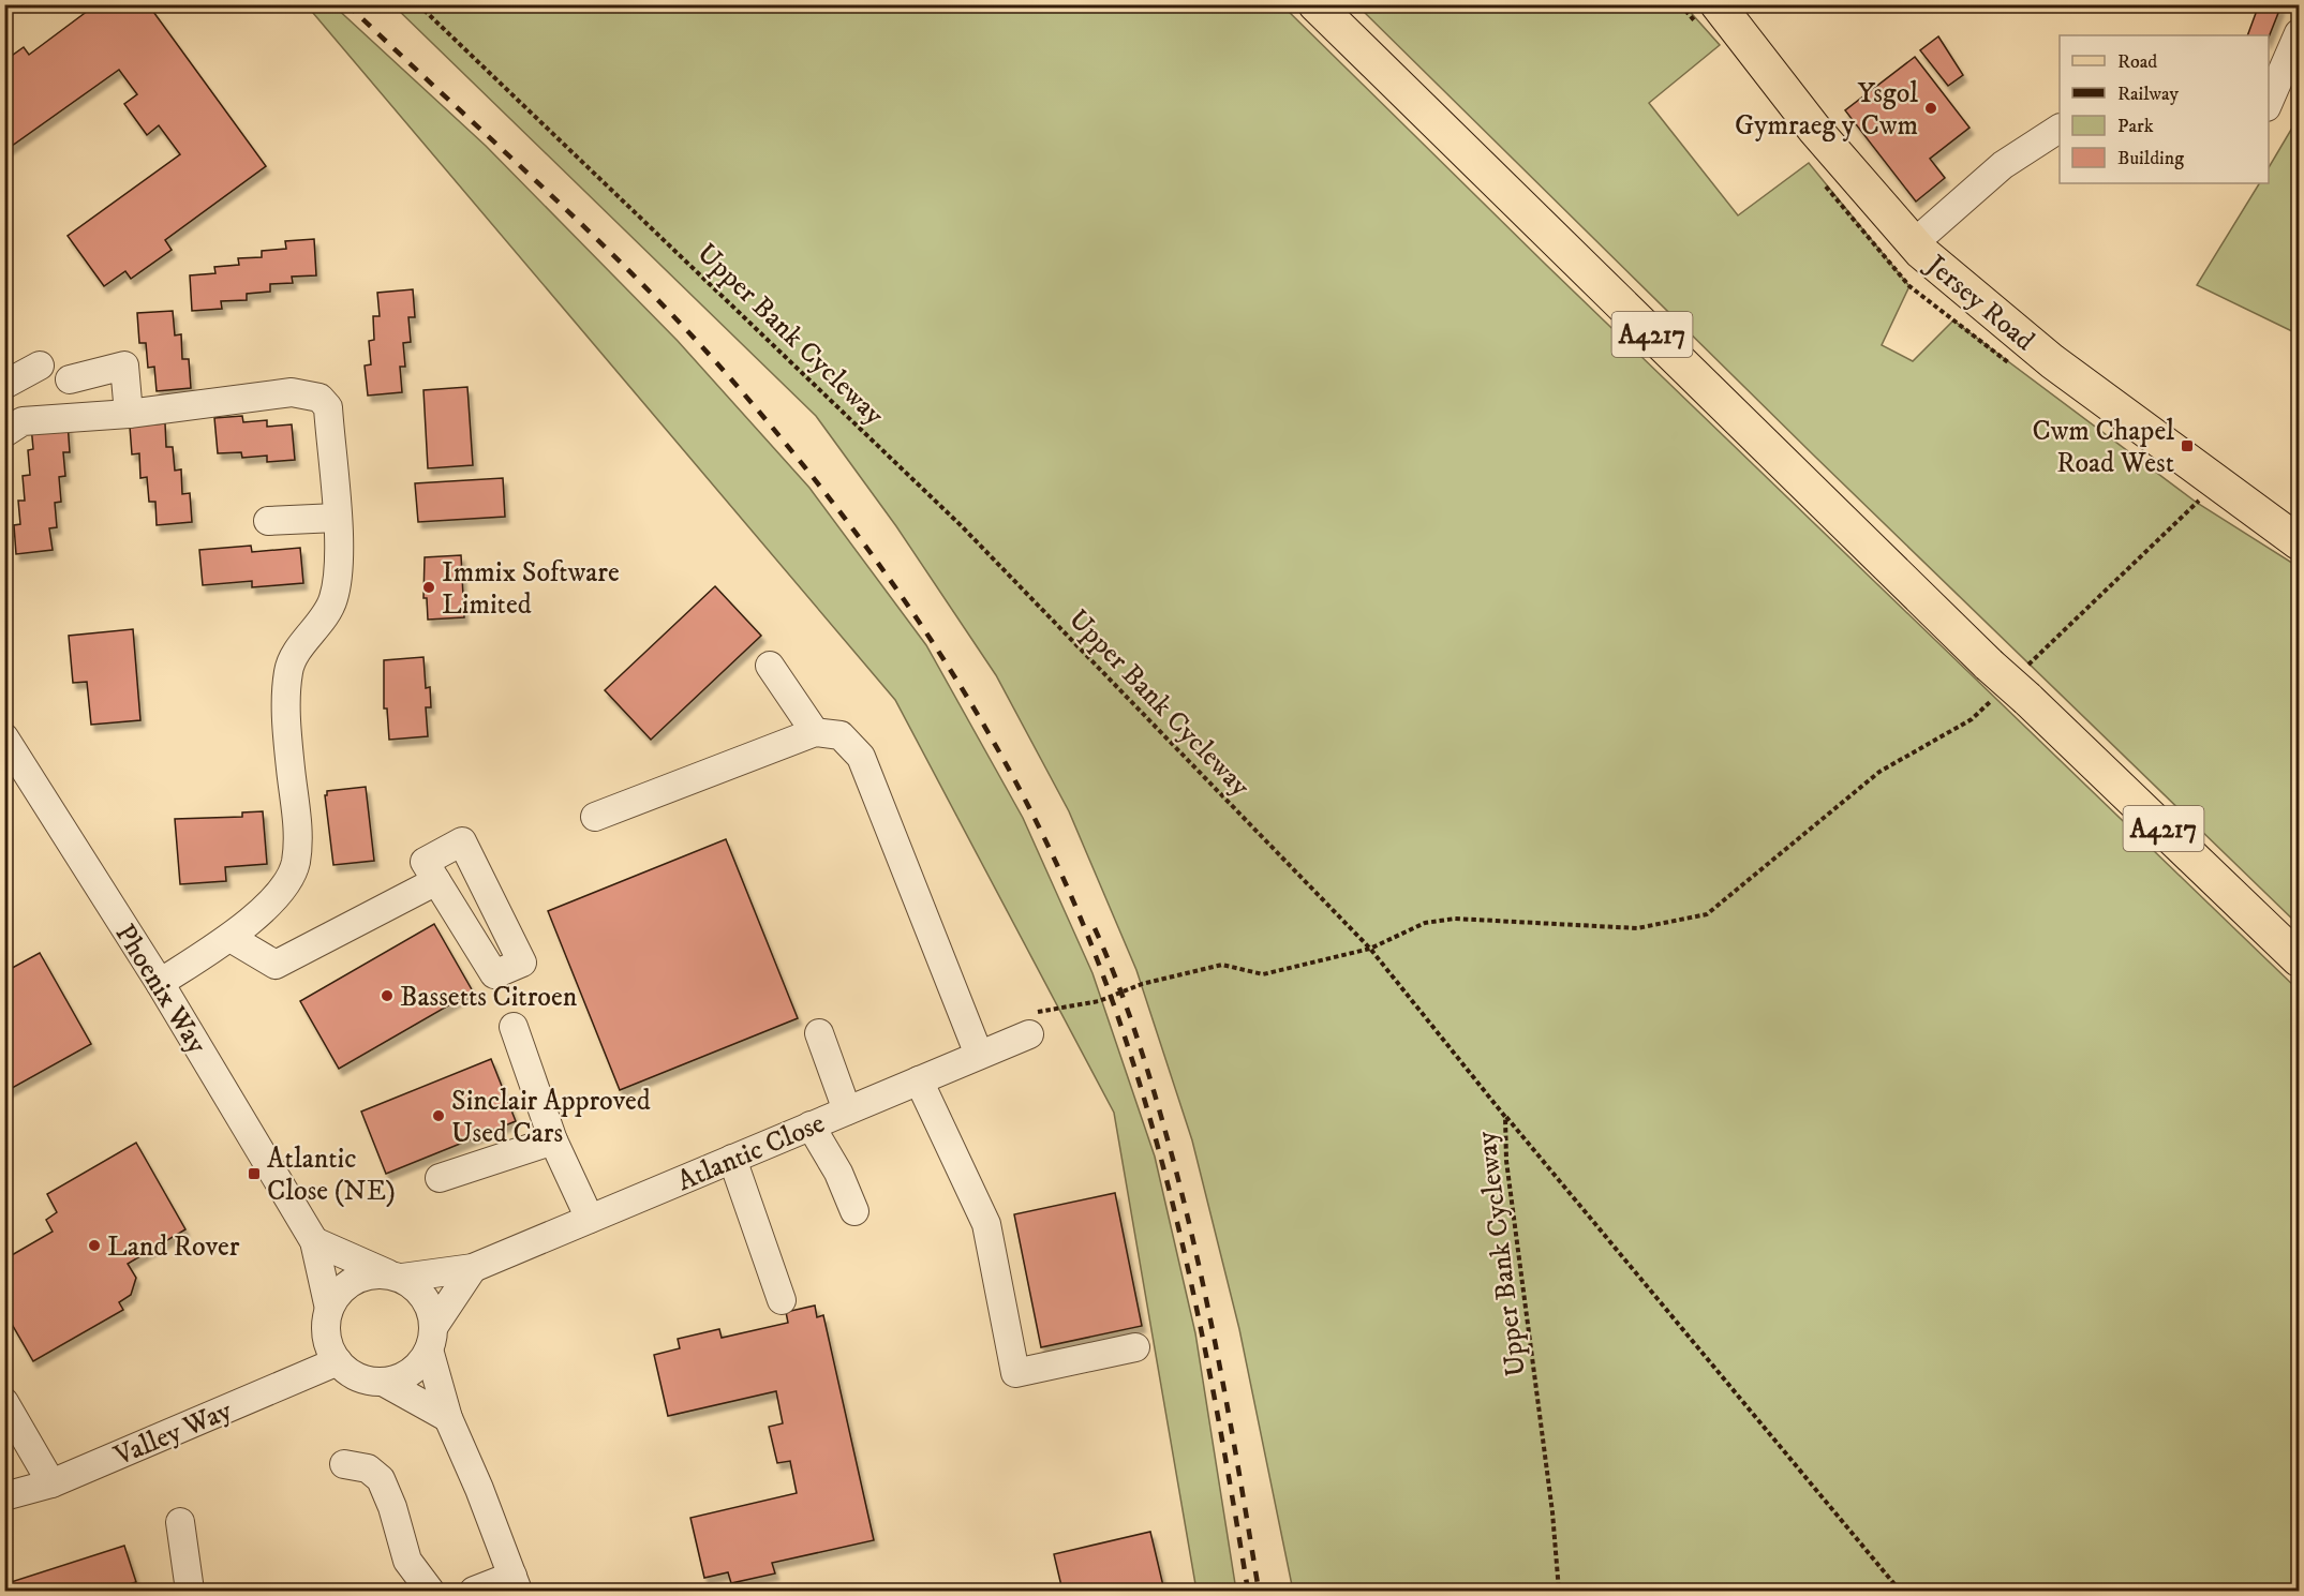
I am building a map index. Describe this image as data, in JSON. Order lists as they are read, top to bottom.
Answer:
{
  "streets": {
    "main road": ["Jersey Road", "A4217"],
    "street": ["Phoenix Way", "Atlantic Close", "Valley Way"],
    "path": ["Upper Bank Cycleway"]
  },
  "crossings": [
    ["Phoenix Way", "Atlantic Close"],
    ["Phoenix Way", "Valley Way"],
    ["Atlantic Close", "Valley Way"]
  ],
  "places": {
    "other": [
      "Ysgol Gymraeg y Cwm",
      "Immix Software Limited",
      "Bassetts Citroen",
      "Sinclair Approved Used Cars",
      "Land Rover"
    ],
    "transit": ["Cwm Chapel Road West", "Atlantic Close (NE)"]
  },
  "legend": [
    "Road",
    "Railway",
    "Park",
    "Building"
  ]
}
